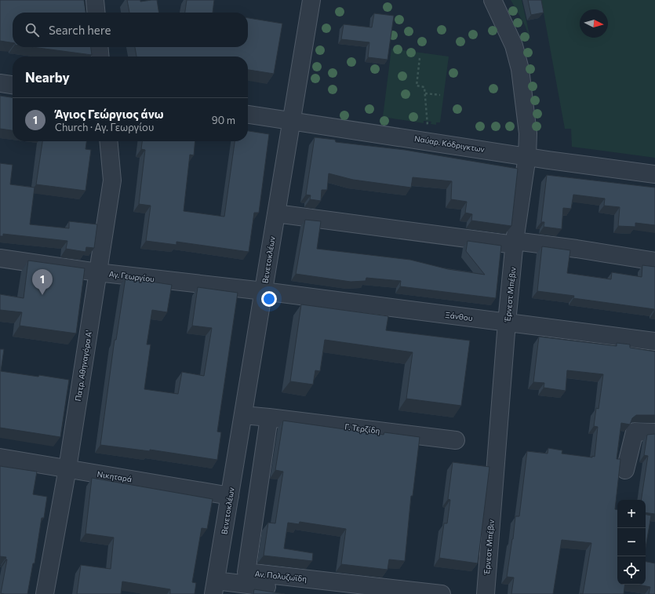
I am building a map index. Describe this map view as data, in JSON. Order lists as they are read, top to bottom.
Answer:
{
  "streets": {
    "street": [
      "Ναύαρ. Κόδριγκτων",
      "Βενετοκλέων",
      "Αγ. Γεωργίου",
      "Έρνεστ Μπέβιν",
      "Ξάνθου",
      "Πατρ. Αθηναγόρα Α'",
      "Γ. Τερζίδη",
      "Νικηταρά",
      "Αν. Πολυζωϊδη"
    ]
  },
  "crossings": [
    ["Ναύαρ. Κόδριγκτων", "Βενετοκλέων"],
    ["Ναύαρ. Κόδριγκτων", "Έρνεστ Μπέβιν"],
    ["Βενετοκλέων", "Αγ. Γεωργίου"],
    ["Βενετοκλέων", "Ξάνθου"],
    ["Βενετοκλέων", "Νικηταρά"],
    ["Αγ. Γεωργίου", "Ξάνθου"],
    ["Αγ. Γεωργίου", "Πατρ. Αθηναγόρα Α'"],
    ["Έρνεστ Μπέβιν", "Ξάνθου"],
    ["Πατρ. Αθηναγόρα Α'", "Νικηταρά"],
    ["Γ. Τερζίδη", "Αν. Πολυζωϊδη"]
  ],
  "north": "right",
  "page": {
    "search": "Search here",
    "heading": "Nearby",
    "list": [
      {
        "mark": "1",
        "name": "Άγιος Γεώργιος άνω",
        "note": "Church · Αγ. Γεωργίου",
        "value": "90 m"
      }
    ],
    "pins": "1",
    "map_buttons": ["+", "−"]
  }
}
